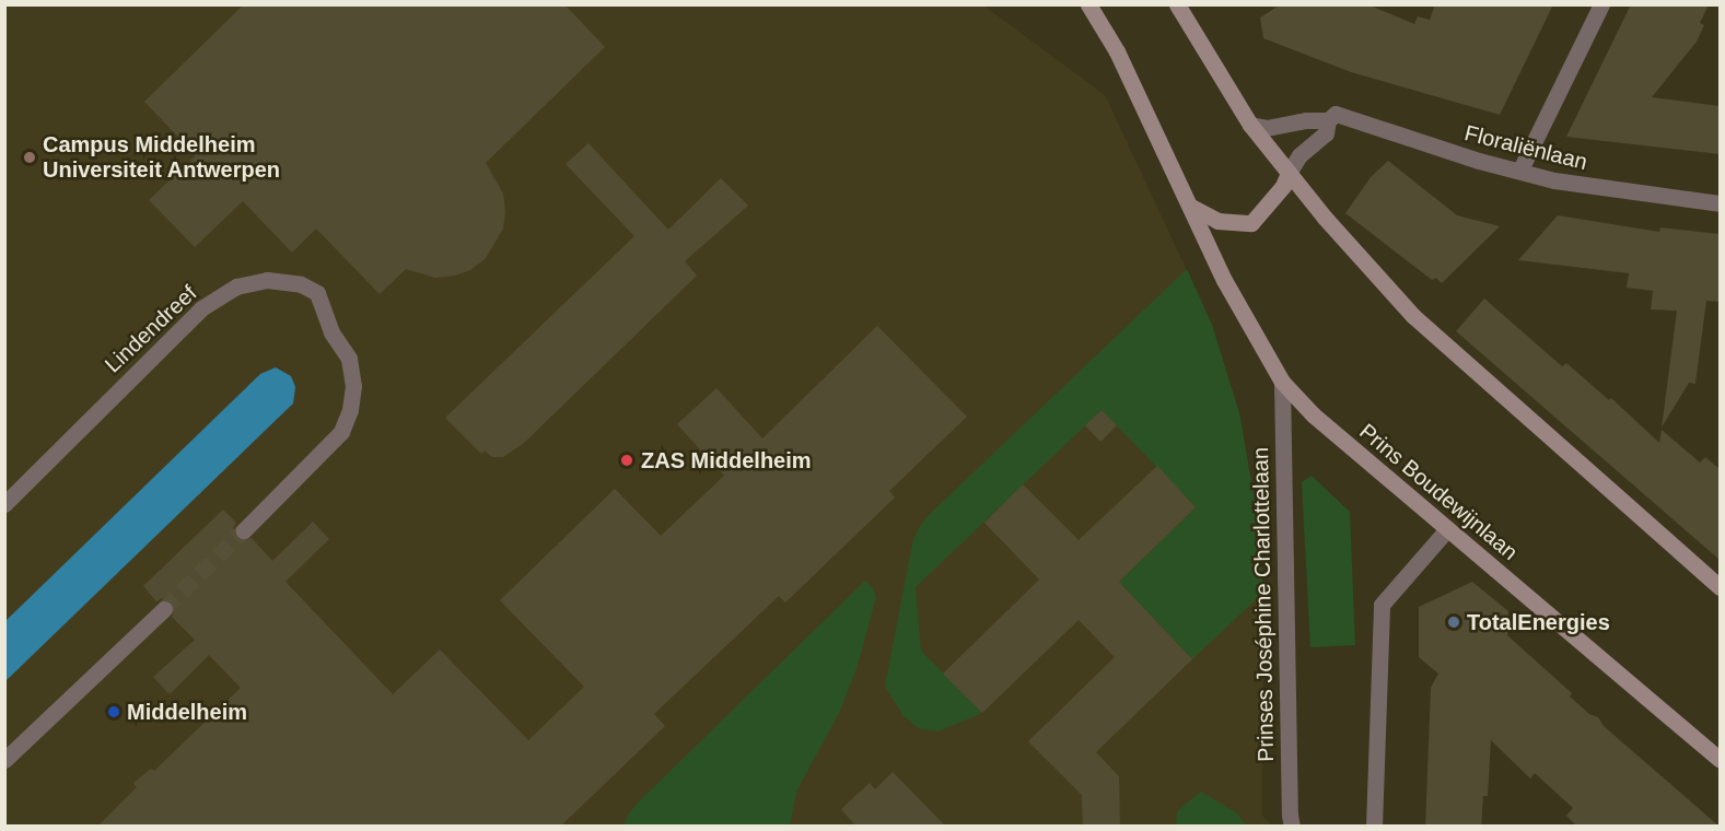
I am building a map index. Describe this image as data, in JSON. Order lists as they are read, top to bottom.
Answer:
{
  "streets": {
    "main road": ["Prins Boudewijnlaan"],
    "street": ["Floraliënlaan", "Lindendreef", "Prinses Joséphine Charlottelaan"]
  },
  "crossings": [
    ["Prins Boudewijnlaan", "Prinses Joséphine Charlottelaan"]
  ],
  "places": [
    "Campus Middelheim Universiteit Antwerpen",
    "ZAS Middelheim",
    "TotalEnergies",
    "Middelheim"
  ]
}
